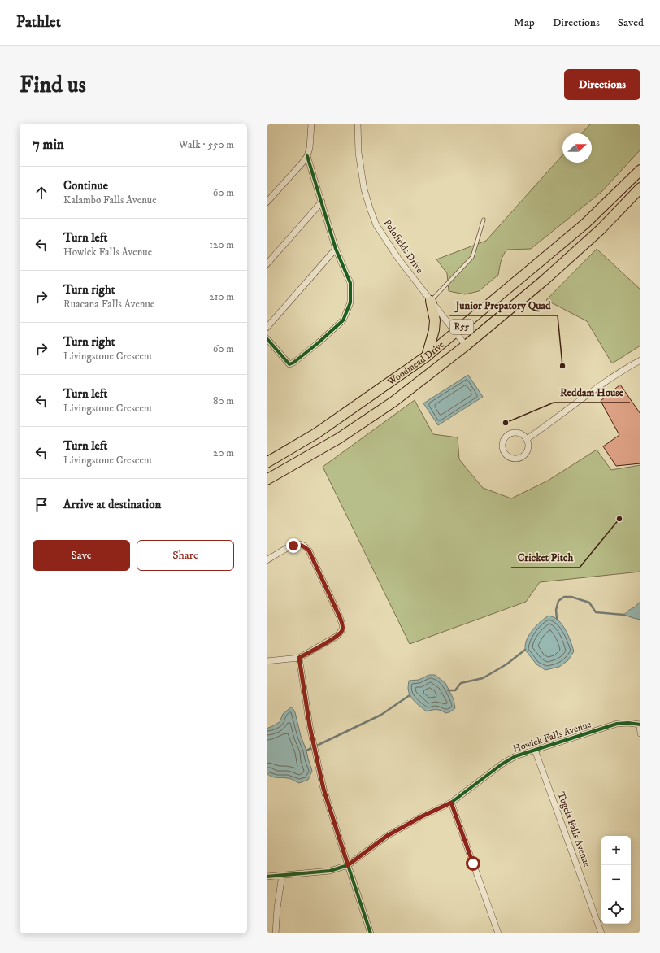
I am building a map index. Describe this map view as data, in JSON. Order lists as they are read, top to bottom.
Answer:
{
  "streets": {
    "main road": ["R55", "Woodmead Drive"],
    "street": ["Polofields Drive", "Howick Falls Avenue", "Tugela Falls Avenue"]
  },
  "crossings": [
    ["Polofields Drive", "Woodmead Drive"],
    ["Howick Falls Avenue", "Tugela Falls Avenue"]
  ],
  "places": ["Junior Prepatory Quad", "Reddam House", "Cricket Pitch"],
  "north": "right",
  "page": {
    "header": "Pathlet",
    "nav": ["Map", "Directions", "Saved"],
    "buttons": [
      "Directions",
      ["Save", "Share"]
    ],
    "title": "Find us",
    "heading": ["7 min", "Walk · 550 m"],
    "list": [
      ["Continue", "Kalambo Falls Avenue", "60 m"],
      ["Turn left", "Howick Falls Avenue", "120 m"],
      ["Turn right", "Ruacana Falls Avenue", "210 m"],
      ["Turn right", "Livingstone Crescent", "60 m"],
      ["Turn left", "Livingstone Crescent", "80 m"],
      ["Turn left", "Livingstone Crescent", "20 m"],
      "Arrive at destination"
    ],
    "map_buttons": ["+", "−"]
  }
}
